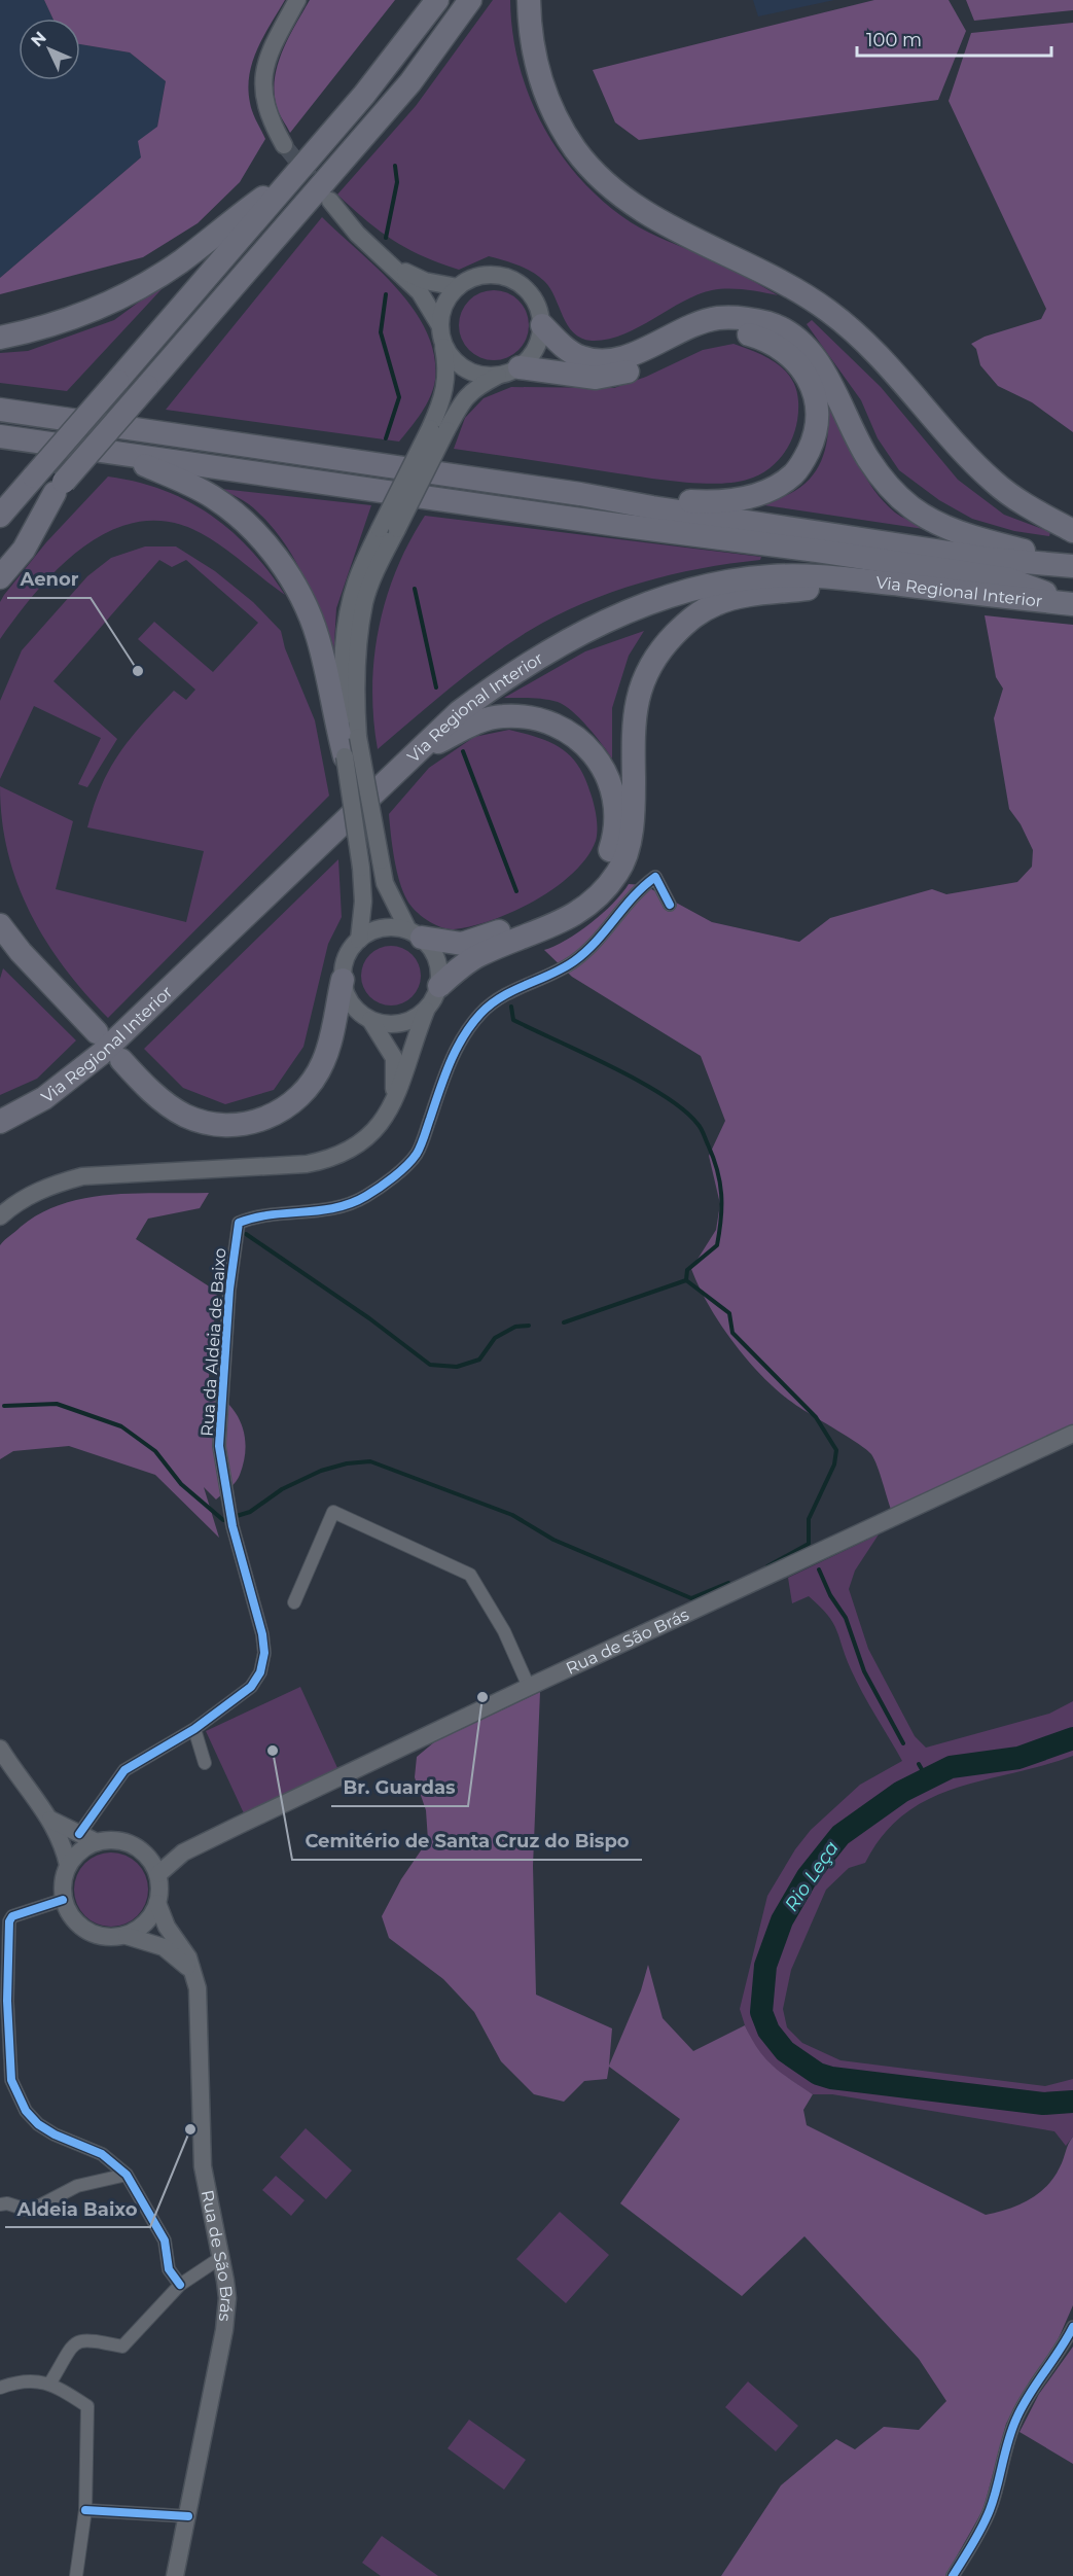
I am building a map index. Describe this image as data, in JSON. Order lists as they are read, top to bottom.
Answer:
{
  "streets": {
    "highway": ["Via Regional Interior"],
    "main road": ["Rua de São Brás"],
    "street": ["Rua da Aldeia de Baixo"]
  },
  "water": ["Rio Leça"],
  "places": [
    "Aenor",
    "Br. Guardas",
    "Cemitério de Santa Cruz do Bispo",
    "Aldeia Baixo"
  ],
  "scale_bar": "100 m",
  "north": "top left"
}
